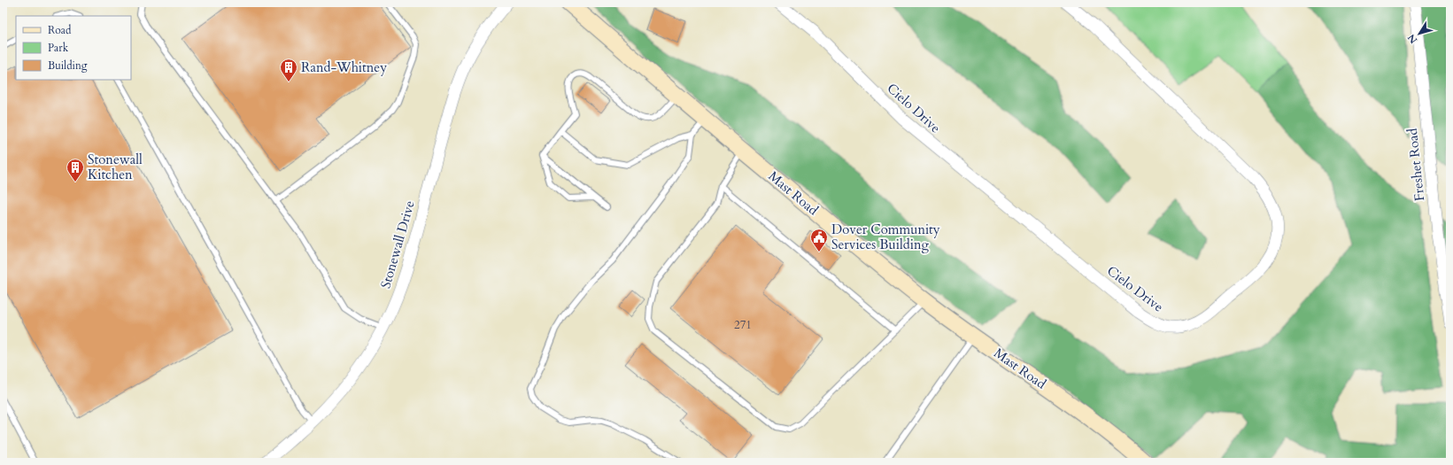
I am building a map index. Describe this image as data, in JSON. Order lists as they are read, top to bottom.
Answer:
{
  "streets": {
    "street": [
      "Cielo Drive",
      "Freshet Road",
      "Mast Road",
      "Stonewall Drive"
    ]
  },
  "places": {
    "building": ["Rand-Whitney", "Stonewall Kitchen"],
    "public building": ["Dover Community Services Building"]
  },
  "house_numbers": ["271"],
  "legend": ["Road", "Park", "Building"],
  "north": "bottom left"
}
